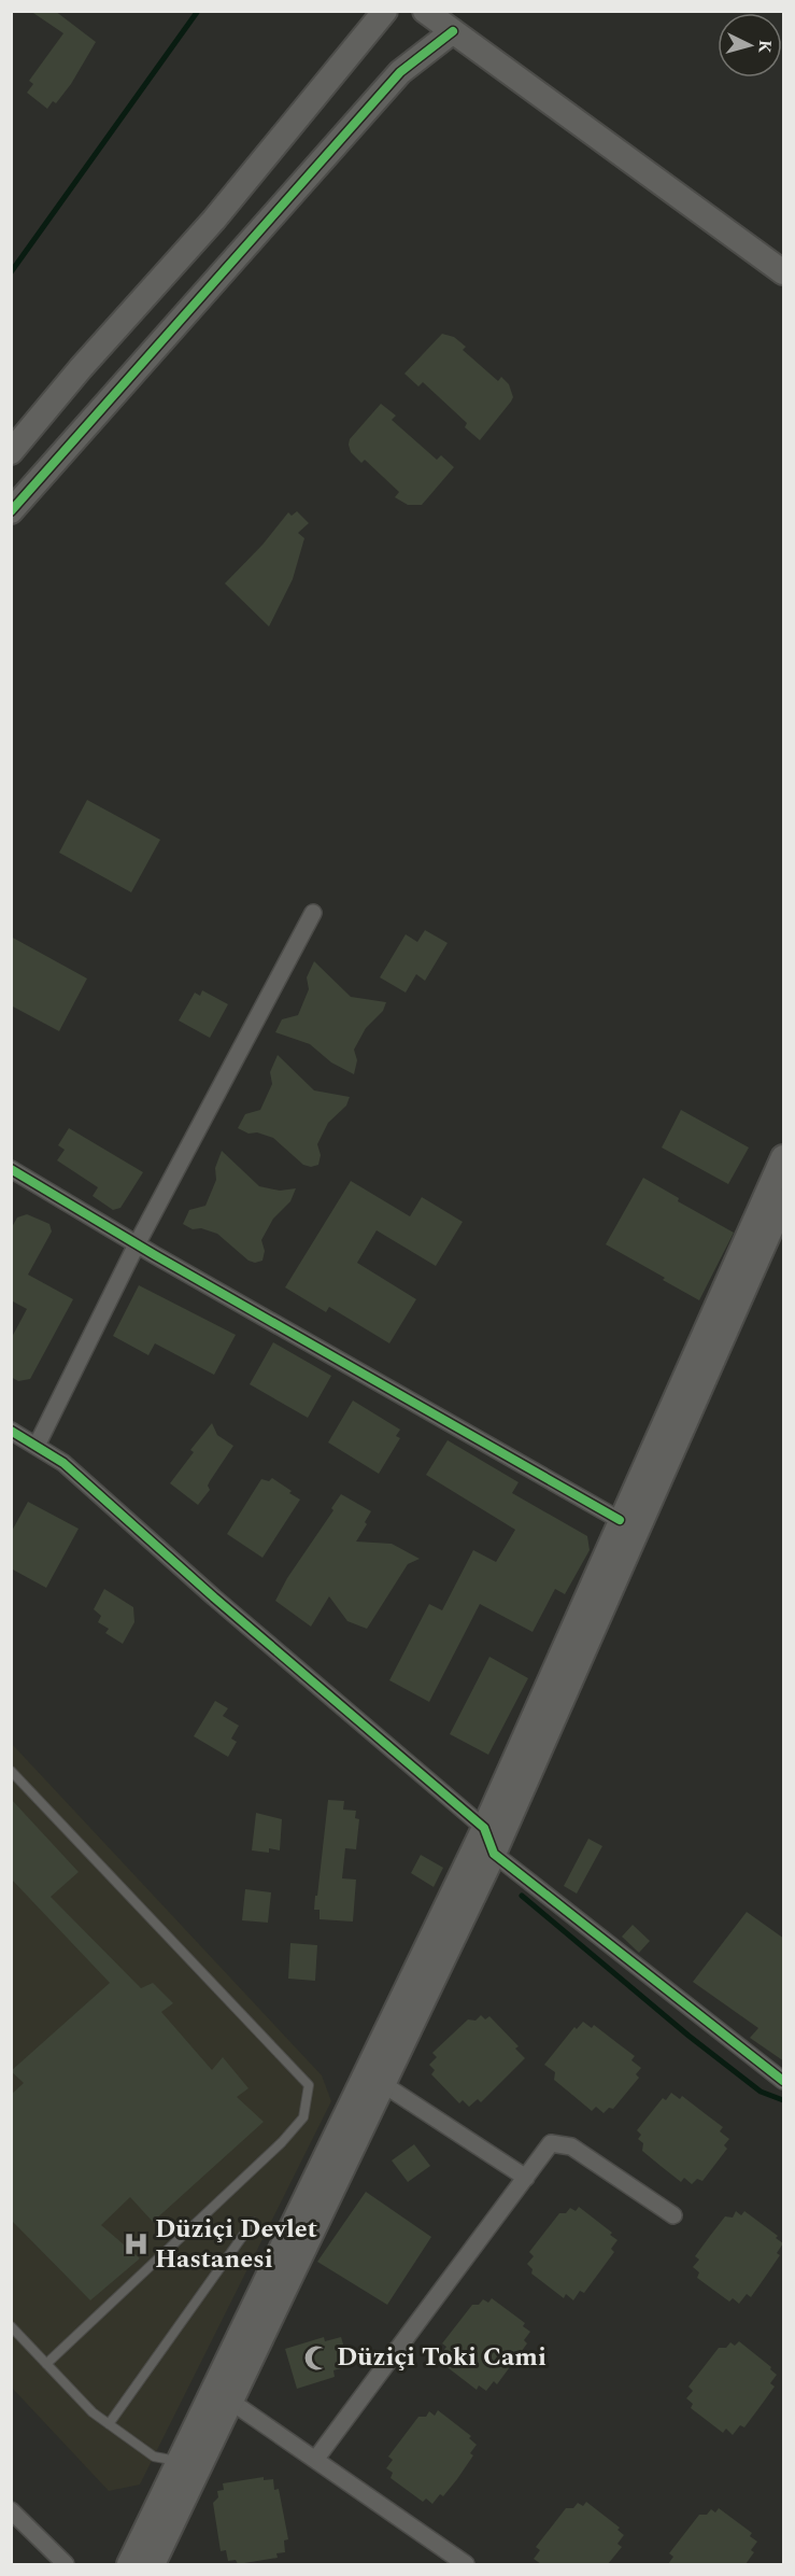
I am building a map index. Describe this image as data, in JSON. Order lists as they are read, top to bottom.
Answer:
{
  "places": {
    "hospital": ["Düziçi Devlet Hastanesi"],
    "mosque": ["Düziçi Toki Cami"]
  },
  "north": "right"
}
